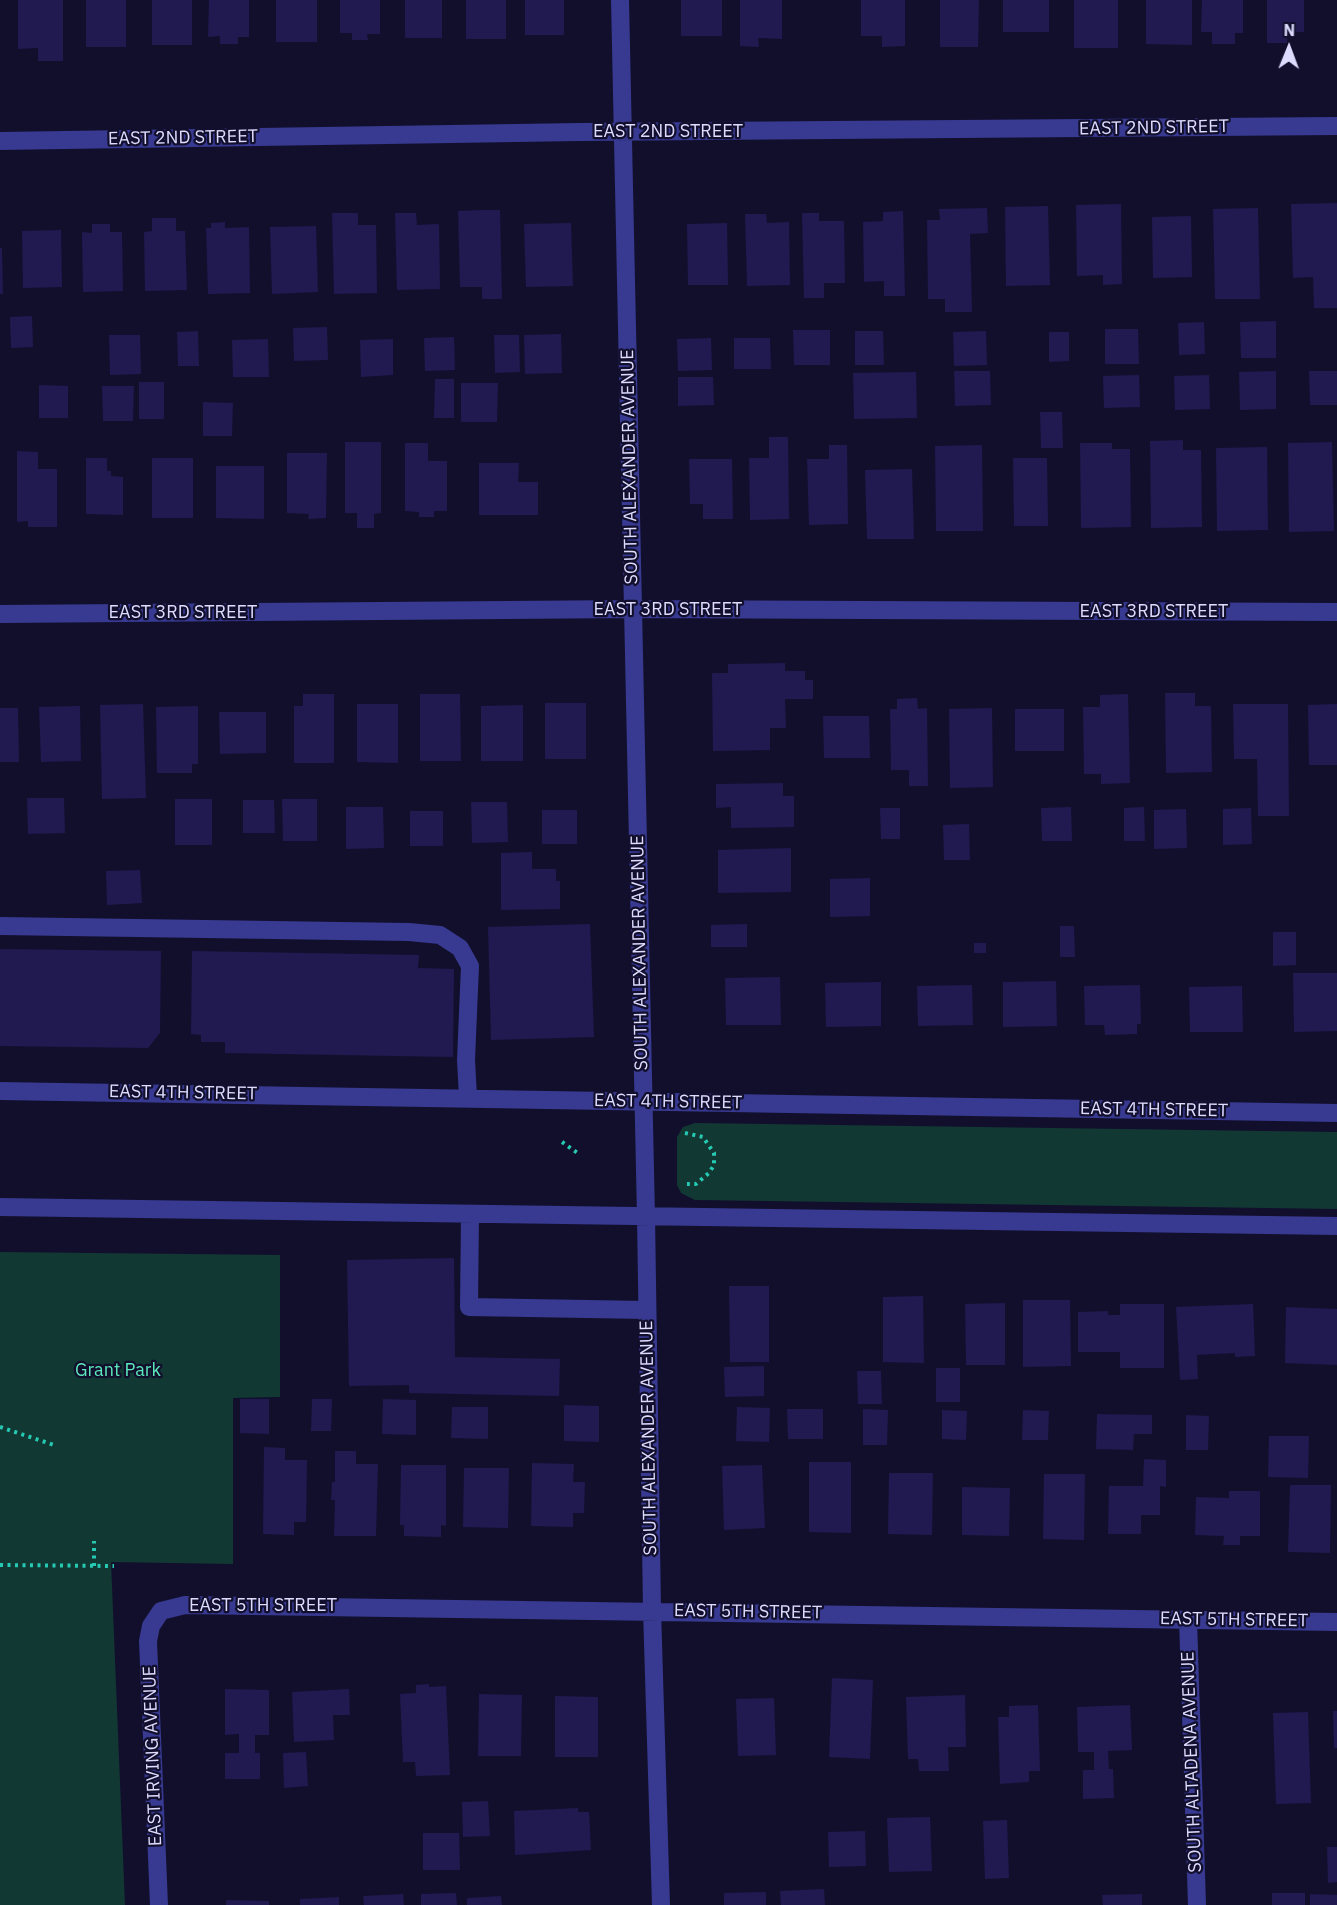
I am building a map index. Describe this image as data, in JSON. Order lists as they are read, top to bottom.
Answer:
{
  "streets": {
    "street": [
      "EAST 2ND STREET",
      "SOUTH ALEXANDER AVENUE",
      "EAST 3RD STREET",
      "EAST 4TH STREET",
      "EAST 5TH STREET",
      "EAST IRVING AVENUE",
      "SOUTH ALTADENA AVENUE"
    ]
  },
  "crossings": [
    ["EAST 2ND STREET", "SOUTH ALEXANDER AVENUE"],
    ["SOUTH ALEXANDER AVENUE", "EAST 3RD STREET"],
    ["SOUTH ALEXANDER AVENUE", "EAST 4TH STREET"],
    ["SOUTH ALEXANDER AVENUE", "EAST 5TH STREET"],
    ["EAST 5TH STREET", "EAST IRVING AVENUE"],
    ["EAST 5TH STREET", "SOUTH ALTADENA AVENUE"]
  ],
  "parks": ["Grant Park"],
  "north": "top"
}
